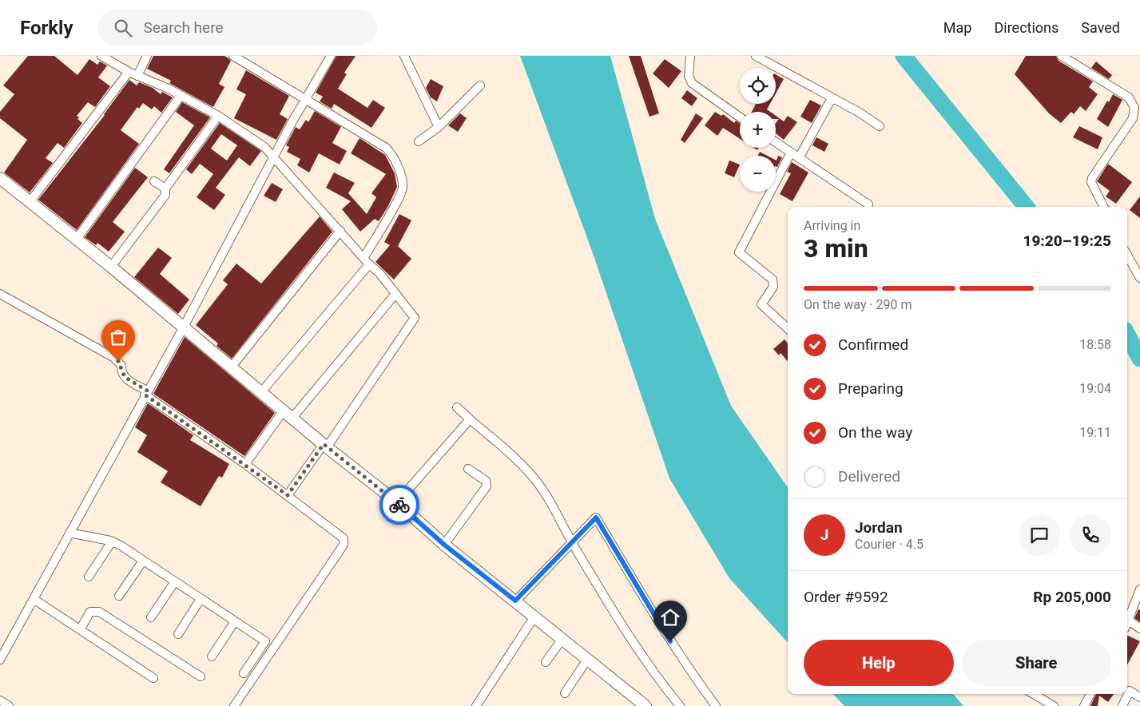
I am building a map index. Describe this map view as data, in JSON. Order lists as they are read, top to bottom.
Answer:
{
  "page": {
    "header": "Forkly",
    "search": "Search here",
    "nav": ["Map", "Directions", "Saved"],
    "map_buttons": ["+", "−"],
    "heading": ["3 min", "Arriving in", "19:20–19:25"],
    "panel": [
      "Jordan",
      "Courier · 4.5",
      "Order #9592",
      "Rp 205,000"
    ],
    "bar": "On the way · 290 m",
    "list": [
      ["Confirmed", "18:58"],
      ["Preparing", "19:04"],
      ["On the way", "19:11"],
      "Delivered"
    ],
    "round": "J",
    "buttons": ["Help", "Share"]
  }
}
